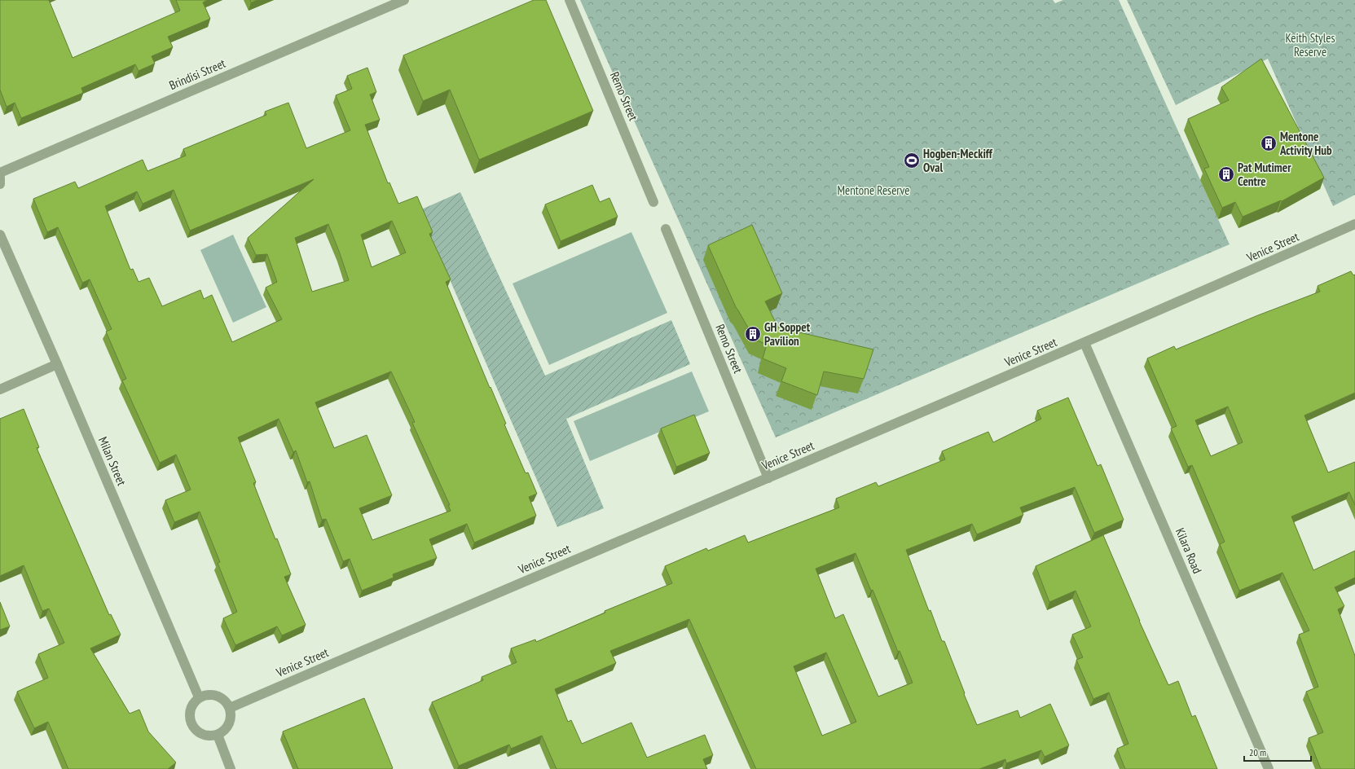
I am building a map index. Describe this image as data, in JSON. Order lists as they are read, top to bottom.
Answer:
{
  "streets": {
    "street": [
      "Brindisi Street",
      "Remo Street",
      "Venice Street",
      "Milan Street",
      "Kilara Road"
    ]
  },
  "crossings": [
    ["Remo Street", "Venice Street"],
    ["Venice Street", "Milan Street"],
    ["Venice Street", "Kilara Road"]
  ],
  "parks": ["Keith Styles Reserve", "Mentone Reserve"],
  "places": {
    "building": ["Mentone Activity Hub", "Pat Mutimer Centre", "GH Soppet Pavilion"],
    "sports": ["Hogben-Meckiff Oval"]
  },
  "scale_bar": "20 m"
}
